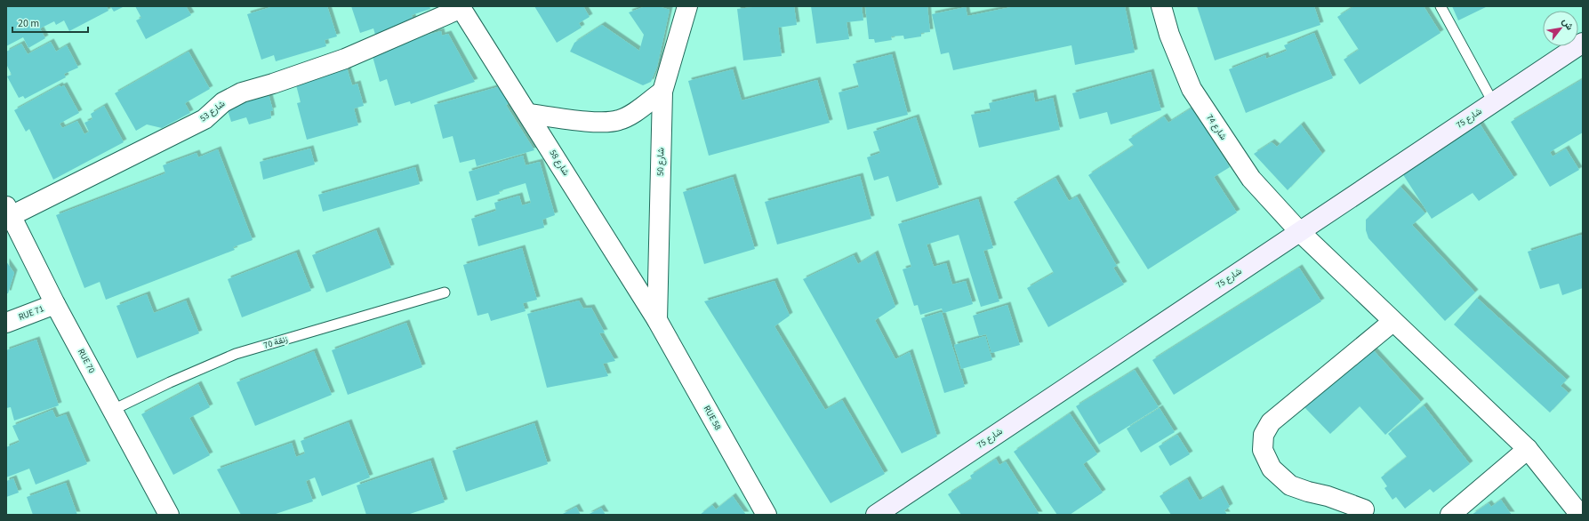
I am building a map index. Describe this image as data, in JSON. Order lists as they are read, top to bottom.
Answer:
{
  "streets": {
    "street": [
      "شارع 53",
      "شارع 75",
      "شارع 74",
      "شارع 50",
      "شارع 58",
      "RUE 71",
      "RUE 70",
      "RUE 58"
    ],
    "lane": ["زنقة 70"]
  },
  "crossings": [
    ["شارع 53", "شارع 58"],
    ["شارع 53", "RUE 70"],
    ["شارع 75", "شارع 74"],
    ["شارع 50", "شارع 58"],
    ["شارع 50", "RUE 58"],
    ["شارع 58", "RUE 58"],
    ["RUE 71", "RUE 70"],
    ["زنقة 70", "RUE 70"]
  ],
  "scale_bar": "20 m",
  "north": "top right"
}
